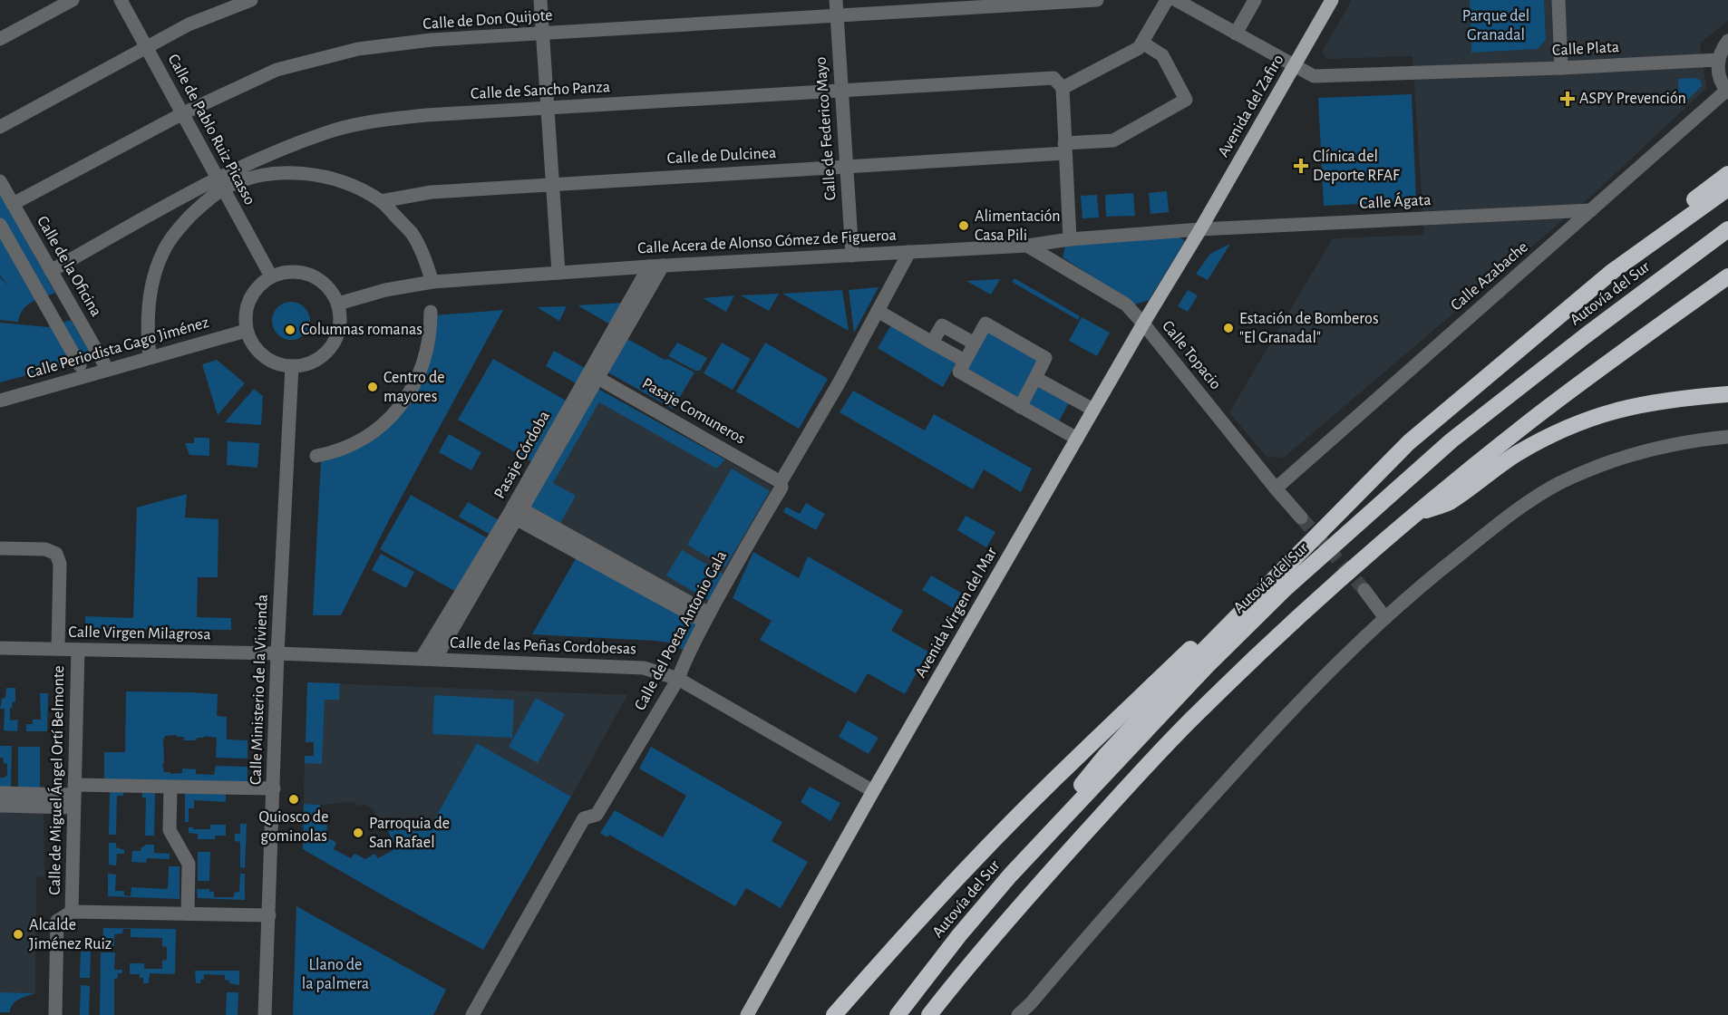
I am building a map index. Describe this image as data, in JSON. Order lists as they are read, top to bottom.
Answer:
{
  "streets": {
    "highway": ["Autovía del Sur"],
    "main road": ["Avenida del Zafiro", "Avenida Virgen del Mar"],
    "street": [
      "Calle de Don Quijote",
      "Calle Plata",
      "Calle de Sancho Panza",
      "Calle de Federico Mayo",
      "Calle de Pablo Ruiz Picasso",
      "Calle de Dulcinea",
      "Calle Ágata",
      "Calle Acera de Alonso Gómez de Figueroa",
      "Calle de la Oficina",
      "Calle Azabache",
      "Calle Periodista Gago Jiménez",
      "Calle Topacio",
      "Pasaje Comuneros",
      "Pasaje Córdoba",
      "Calle del Poeta Antonio Gala",
      "Calle Virgen Milagrosa",
      "Calle de las Peñas Cordobesas",
      "Calle Ministerio de la Vivienda",
      "Calle de Miguel Ángel Ortí Belmonte"
    ]
  },
  "crossings": [
    ["Calle de Don Quijote", "Calle de Federico Mayo"],
    ["Calle de Don Quijote", "Calle de Pablo Ruiz Picasso"],
    ["Calle de Don Quijote", "Calle de la Oficina"],
    ["Calle Plata", "Avenida del Zafiro"],
    ["Calle de Sancho Panza", "Calle de Federico Mayo"],
    ["Calle de Sancho Panza", "Calle de Pablo Ruiz Picasso"],
    ["Calle de Sancho Panza", "Calle de la Oficina"],
    ["Avenida del Zafiro", "Calle Ágata"],
    ["Avenida del Zafiro", "Calle Acera de Alonso Gómez de Figueroa"],
    ["Avenida del Zafiro", "Avenida Virgen del Mar"],
    ["Calle de Federico Mayo", "Calle de Dulcinea"],
    ["Calle de Federico Mayo", "Calle Acera de Alonso Gómez de Figueroa"],
    ["Calle de Pablo Ruiz Picasso", "Calle Acera de Alonso Gómez de Figueroa"],
    ["Calle de Pablo Ruiz Picasso", "Calle Periodista Gago Jiménez"],
    ["Calle de Pablo Ruiz Picasso", "Calle Ministerio de la Vivienda"],
    ["Calle Ágata", "Calle Acera de Alonso Gómez de Figueroa"],
    ["Calle Ágata", "Calle Azabache"],
    ["Calle Ágata", "Avenida Virgen del Mar"],
    ["Calle Acera de Alonso Gómez de Figueroa", "Calle Periodista Gago Jiménez"],
    ["Calle Acera de Alonso Gómez de Figueroa", "Calle Topacio"],
    ["Calle Acera de Alonso Gómez de Figueroa", "Pasaje Córdoba"],
    ["Calle Acera de Alonso Gómez de Figueroa", "Avenida Virgen del Mar"],
    ["Calle Acera de Alonso Gómez de Figueroa", "Calle del Poeta Antonio Gala"],
    ["Calle Acera de Alonso Gómez de Figueroa", "Calle Ministerio de la Vivienda"],
    ["Calle de la Oficina", "Calle Periodista Gago Jiménez"],
    ["Calle Azabache", "Calle Topacio"],
    ["Calle Periodista Gago Jiménez", "Calle Ministerio de la Vivienda"],
    ["Calle Topacio", "Avenida Virgen del Mar"],
    ["Pasaje Comuneros", "Pasaje Córdoba"],
    ["Pasaje Comuneros", "Calle del Poeta Antonio Gala"],
    ["Pasaje Córdoba", "Calle de las Peñas Cordobesas"],
    ["Avenida Virgen del Mar", "Calle de las Peñas Cordobesas"],
    ["Calle del Poeta Antonio Gala", "Calle de las Peñas Cordobesas"],
    ["Calle Virgen Milagrosa", "Calle de las Peñas Cordobesas"],
    ["Calle Virgen Milagrosa", "Calle Ministerio de la Vivienda"],
    ["Calle Virgen Milagrosa", "Calle de Miguel Ángel Ortí Belmonte"],
    ["Calle de las Peñas Cordobesas", "Calle Ministerio de la Vivienda"],
    ["Calle Ministerio de la Vivienda", "Calle de Miguel Ángel Ortí Belmonte"]
  ],
  "parks": ["Parque del Granadal", "Llano de la palmera"],
  "places": {
    "health": ["ASPY Prevención", "Clínica del Deporte RFAF"],
    "other": [
      "Alimentación Casa Pili",
      "Estación de Bomberos \"El Granadal\"",
      "Columnas romanas",
      "Centro de mayores",
      "Quiosco de gominolas",
      "Parroquia de San Rafael",
      "Alcalde Jiménez Ruiz"
    ]
  }
}
